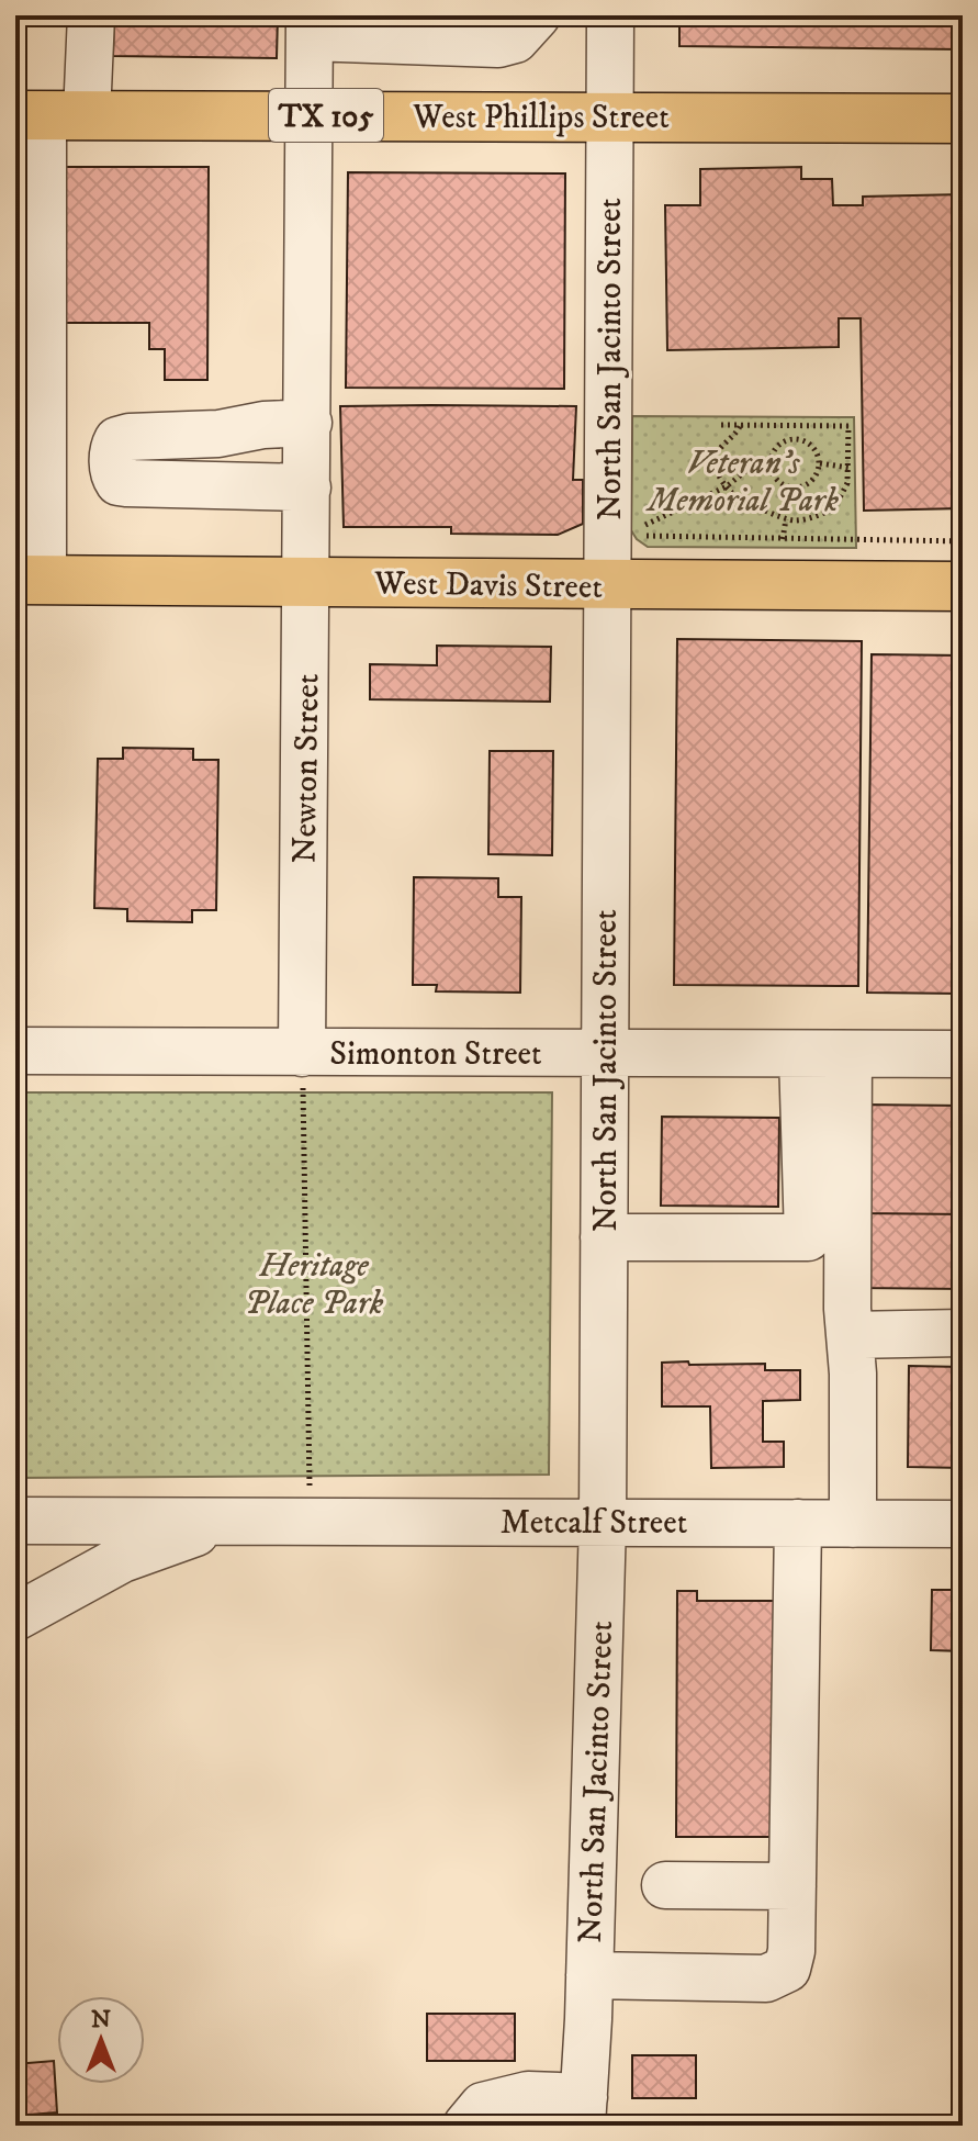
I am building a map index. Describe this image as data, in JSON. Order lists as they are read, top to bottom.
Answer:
{
  "streets": {
    "main road": ["TX 105", "West Phillips Street", "West Davis Street"],
    "street": [
      "North San Jacinto Street",
      "Newton Street",
      "Simonton Street",
      "Metcalf Street"
    ]
  },
  "crossings": [
    ["West Phillips Street", "North San Jacinto Street"],
    ["West Phillips Street", "Newton Street"],
    ["North San Jacinto Street", "West Davis Street"],
    ["North San Jacinto Street", "Simonton Street"],
    ["North San Jacinto Street", "Metcalf Street"],
    ["West Davis Street", "Newton Street"],
    ["Newton Street", "Simonton Street"]
  ],
  "parks": ["Veteran's Memorial Park", "Heritage Place Park"],
  "north": "top"
}
